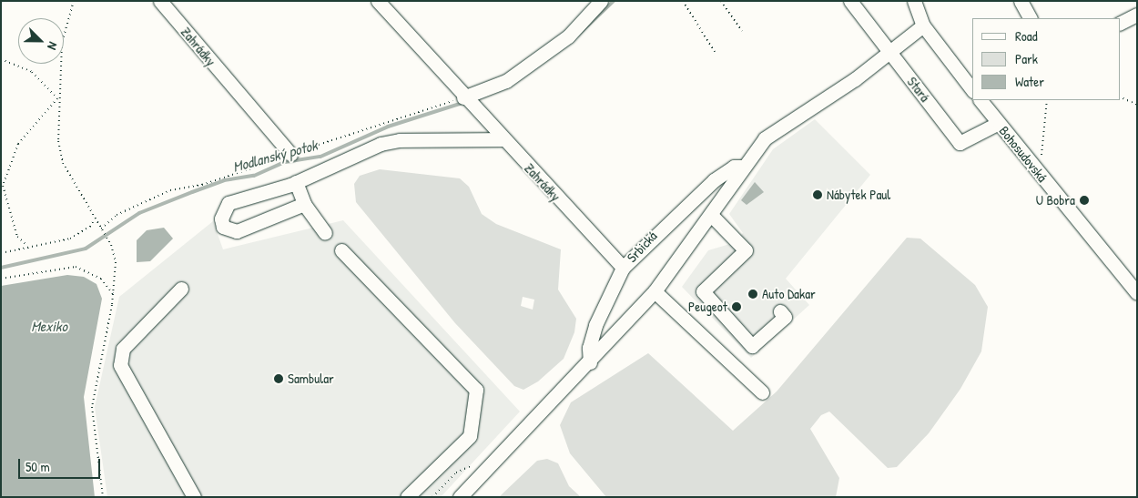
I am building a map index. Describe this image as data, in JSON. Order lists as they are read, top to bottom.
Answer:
{
  "streets": {
    "street": [
      "Zahrádky",
      "Stará",
      "Bohosudovská",
      "Srbická"
    ]
  },
  "crossings": [
    ["Zahrádky", "Srbická"],
    ["Stará", "Bohosudovská"],
    ["Stará", "Srbická"]
  ],
  "water": ["Modlanský potok", "Mexiko"],
  "places": [
    "Nábytek Paul",
    "U Bobra",
    "Auto Dakar",
    "Peugeot",
    "Sambular"
  ],
  "legend": ["Road", "Park", "Water"],
  "scale_bar": "50 m",
  "north": "bottom right"
}
